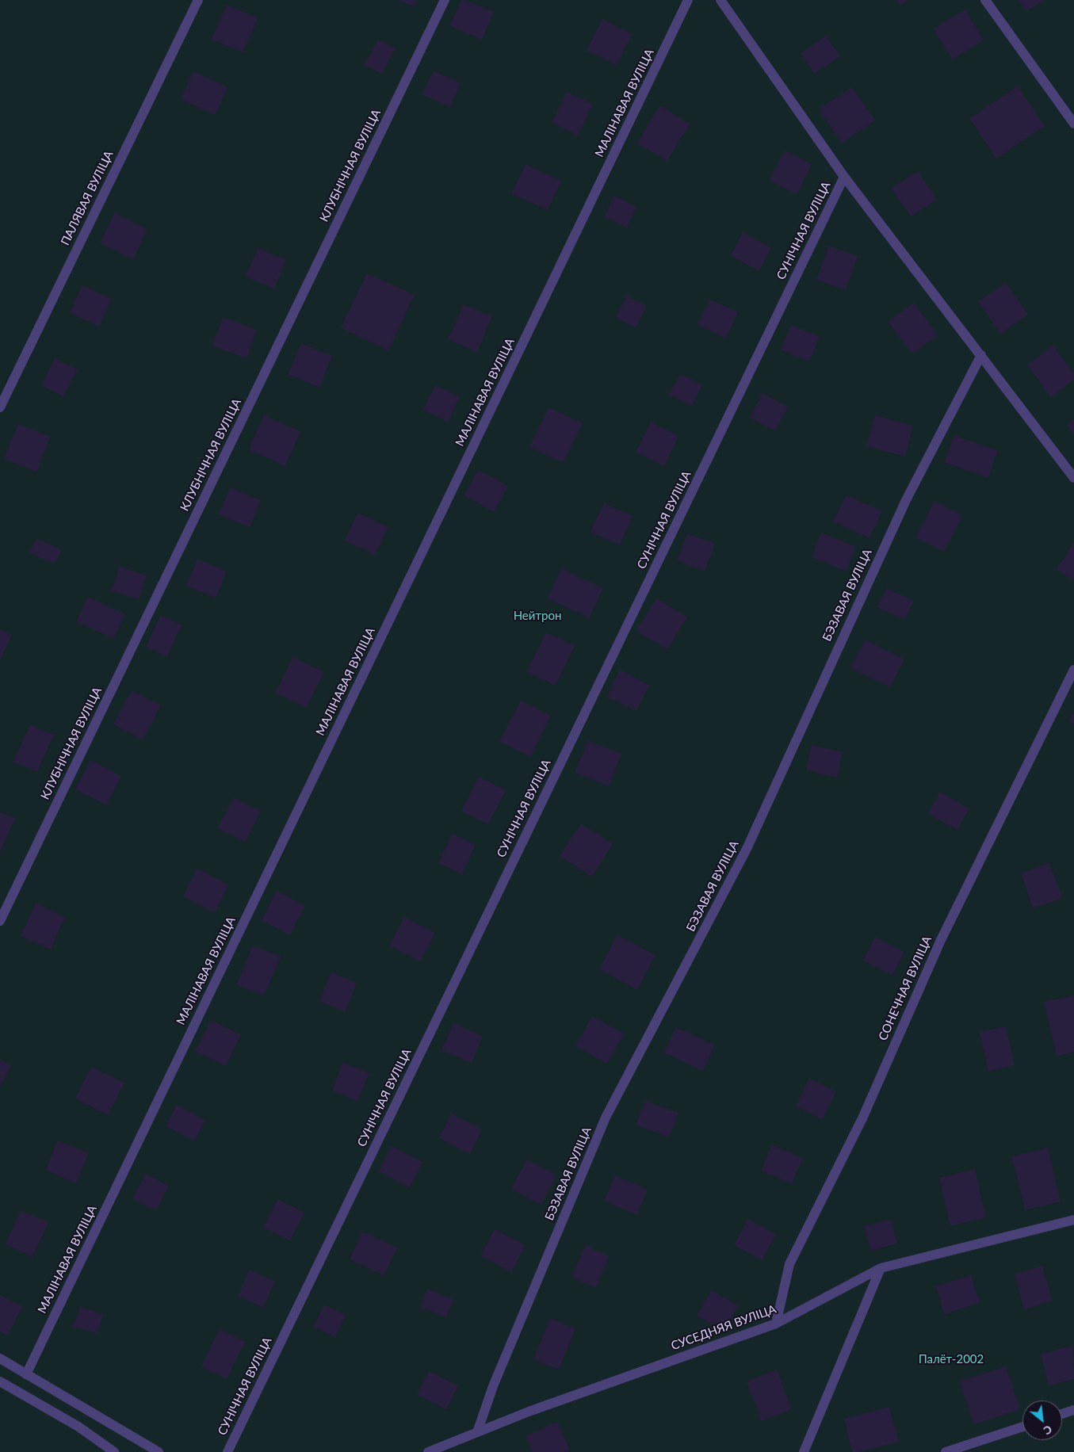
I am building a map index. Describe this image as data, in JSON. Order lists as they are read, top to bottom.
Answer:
{
  "streets": {
    "street": [
      "МАЛІНАВАЯ ВУЛІЦА",
      "КЛУБНІЧНАЯ ВУЛІЦА",
      "ПАЛЯВАЯ ВУЛІЦА",
      "СУНІЧНАЯ ВУЛІЦА",
      "БЭЗАВАЯ ВУЛІЦА",
      "СОНЕЧНАЯ ВУЛІЦА",
      "СУСЕДНЯЯ ВУЛІЦА"
    ]
  },
  "crossings": [
    ["БЭЗАВАЯ ВУЛІЦА", "СУСЕДНЯЯ ВУЛІЦА"],
    ["СОНЕЧНАЯ ВУЛІЦА", "СУСЕДНЯЯ ВУЛІЦА"]
  ],
  "parks": ["Нейтрон", "Палёт-2002"],
  "north": "bottom right"
}
